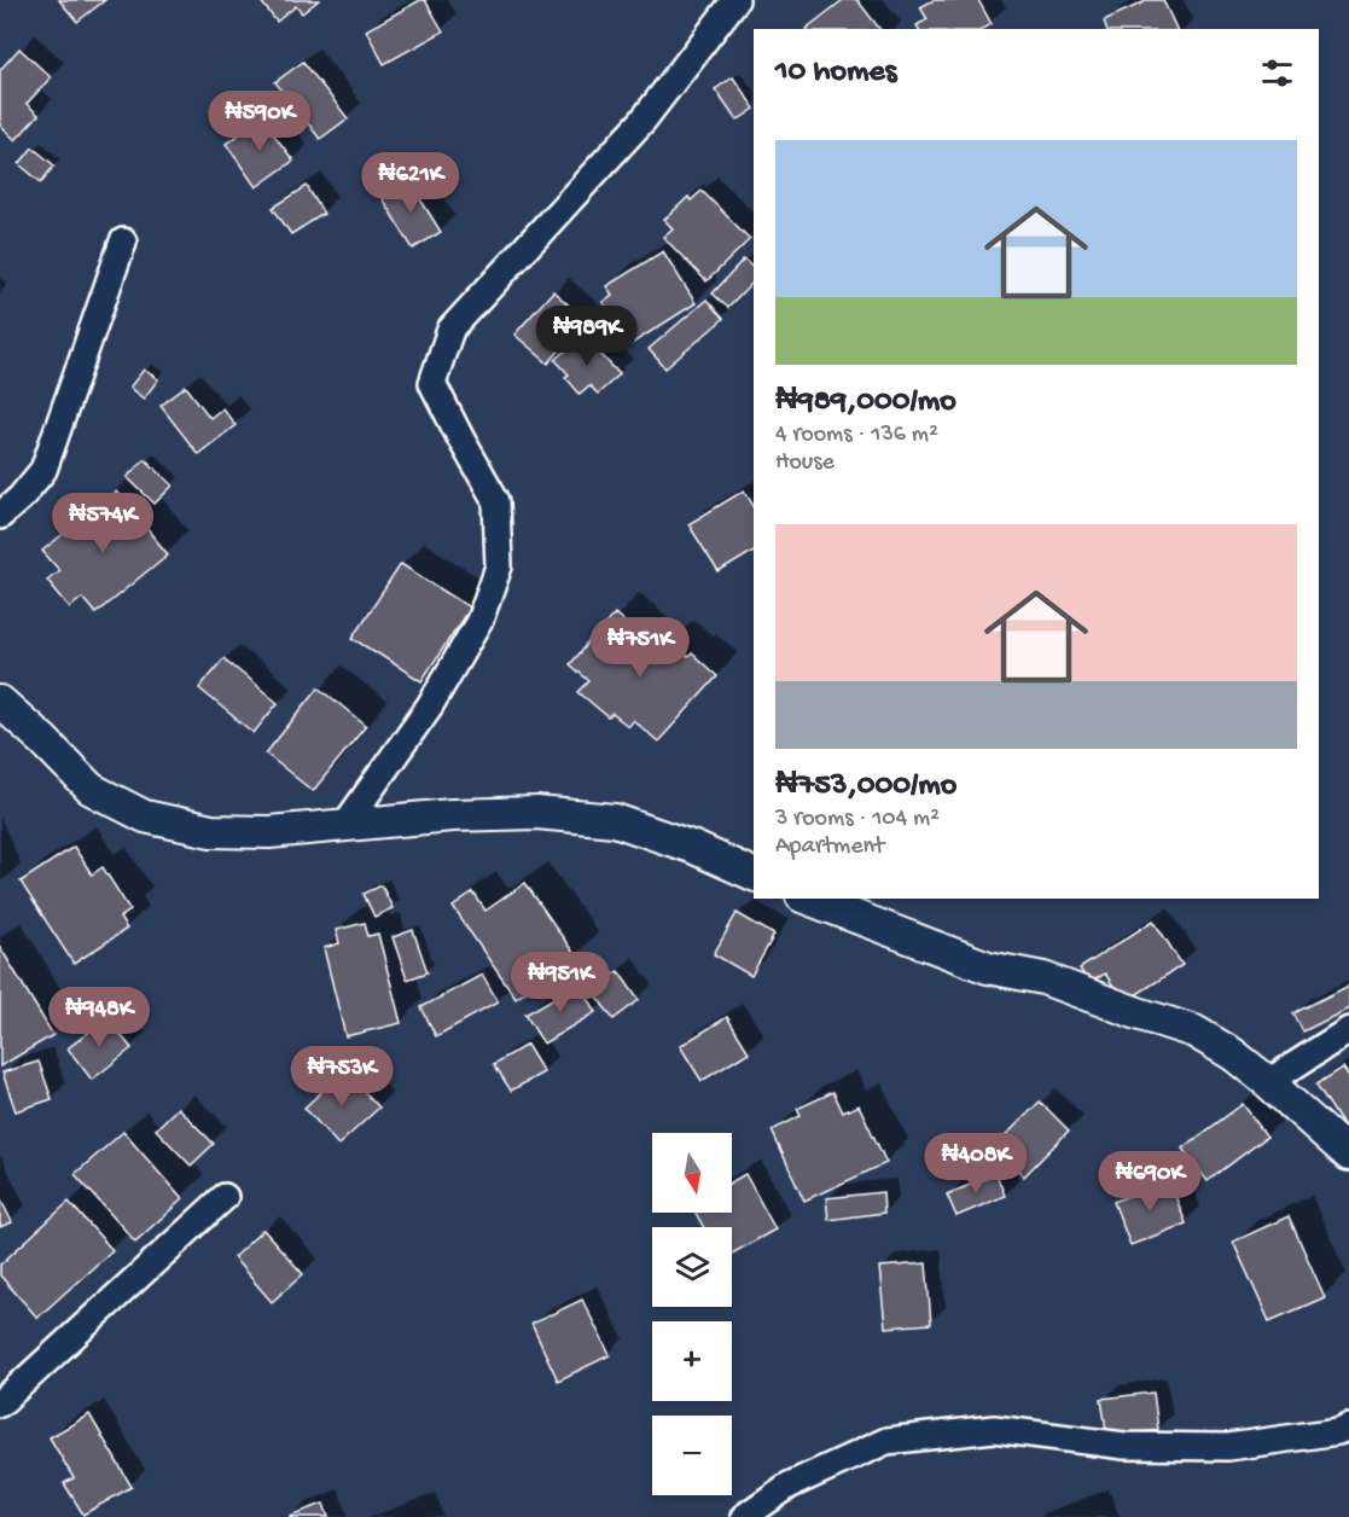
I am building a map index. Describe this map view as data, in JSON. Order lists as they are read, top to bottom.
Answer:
{
  "north": "bottom",
  "page": {
    "heading": "10 homes",
    "price": [
      "₦590K",
      "₦621K",
      "₦989K",
      "₦574K",
      "₦751K",
      "₦951K",
      "₦948K",
      "₦753K",
      "₦408K",
      "₦690K"
    ],
    "list": [
      {
        "name": "₦989,000/mo",
        "note": "4 rooms · 136 m² · House"
      },
      {
        "name": "₦753,000/mo",
        "note": "3 rooms · 104 m² · Apartment"
      }
    ],
    "map_buttons": ["+", "−"]
  }
}
